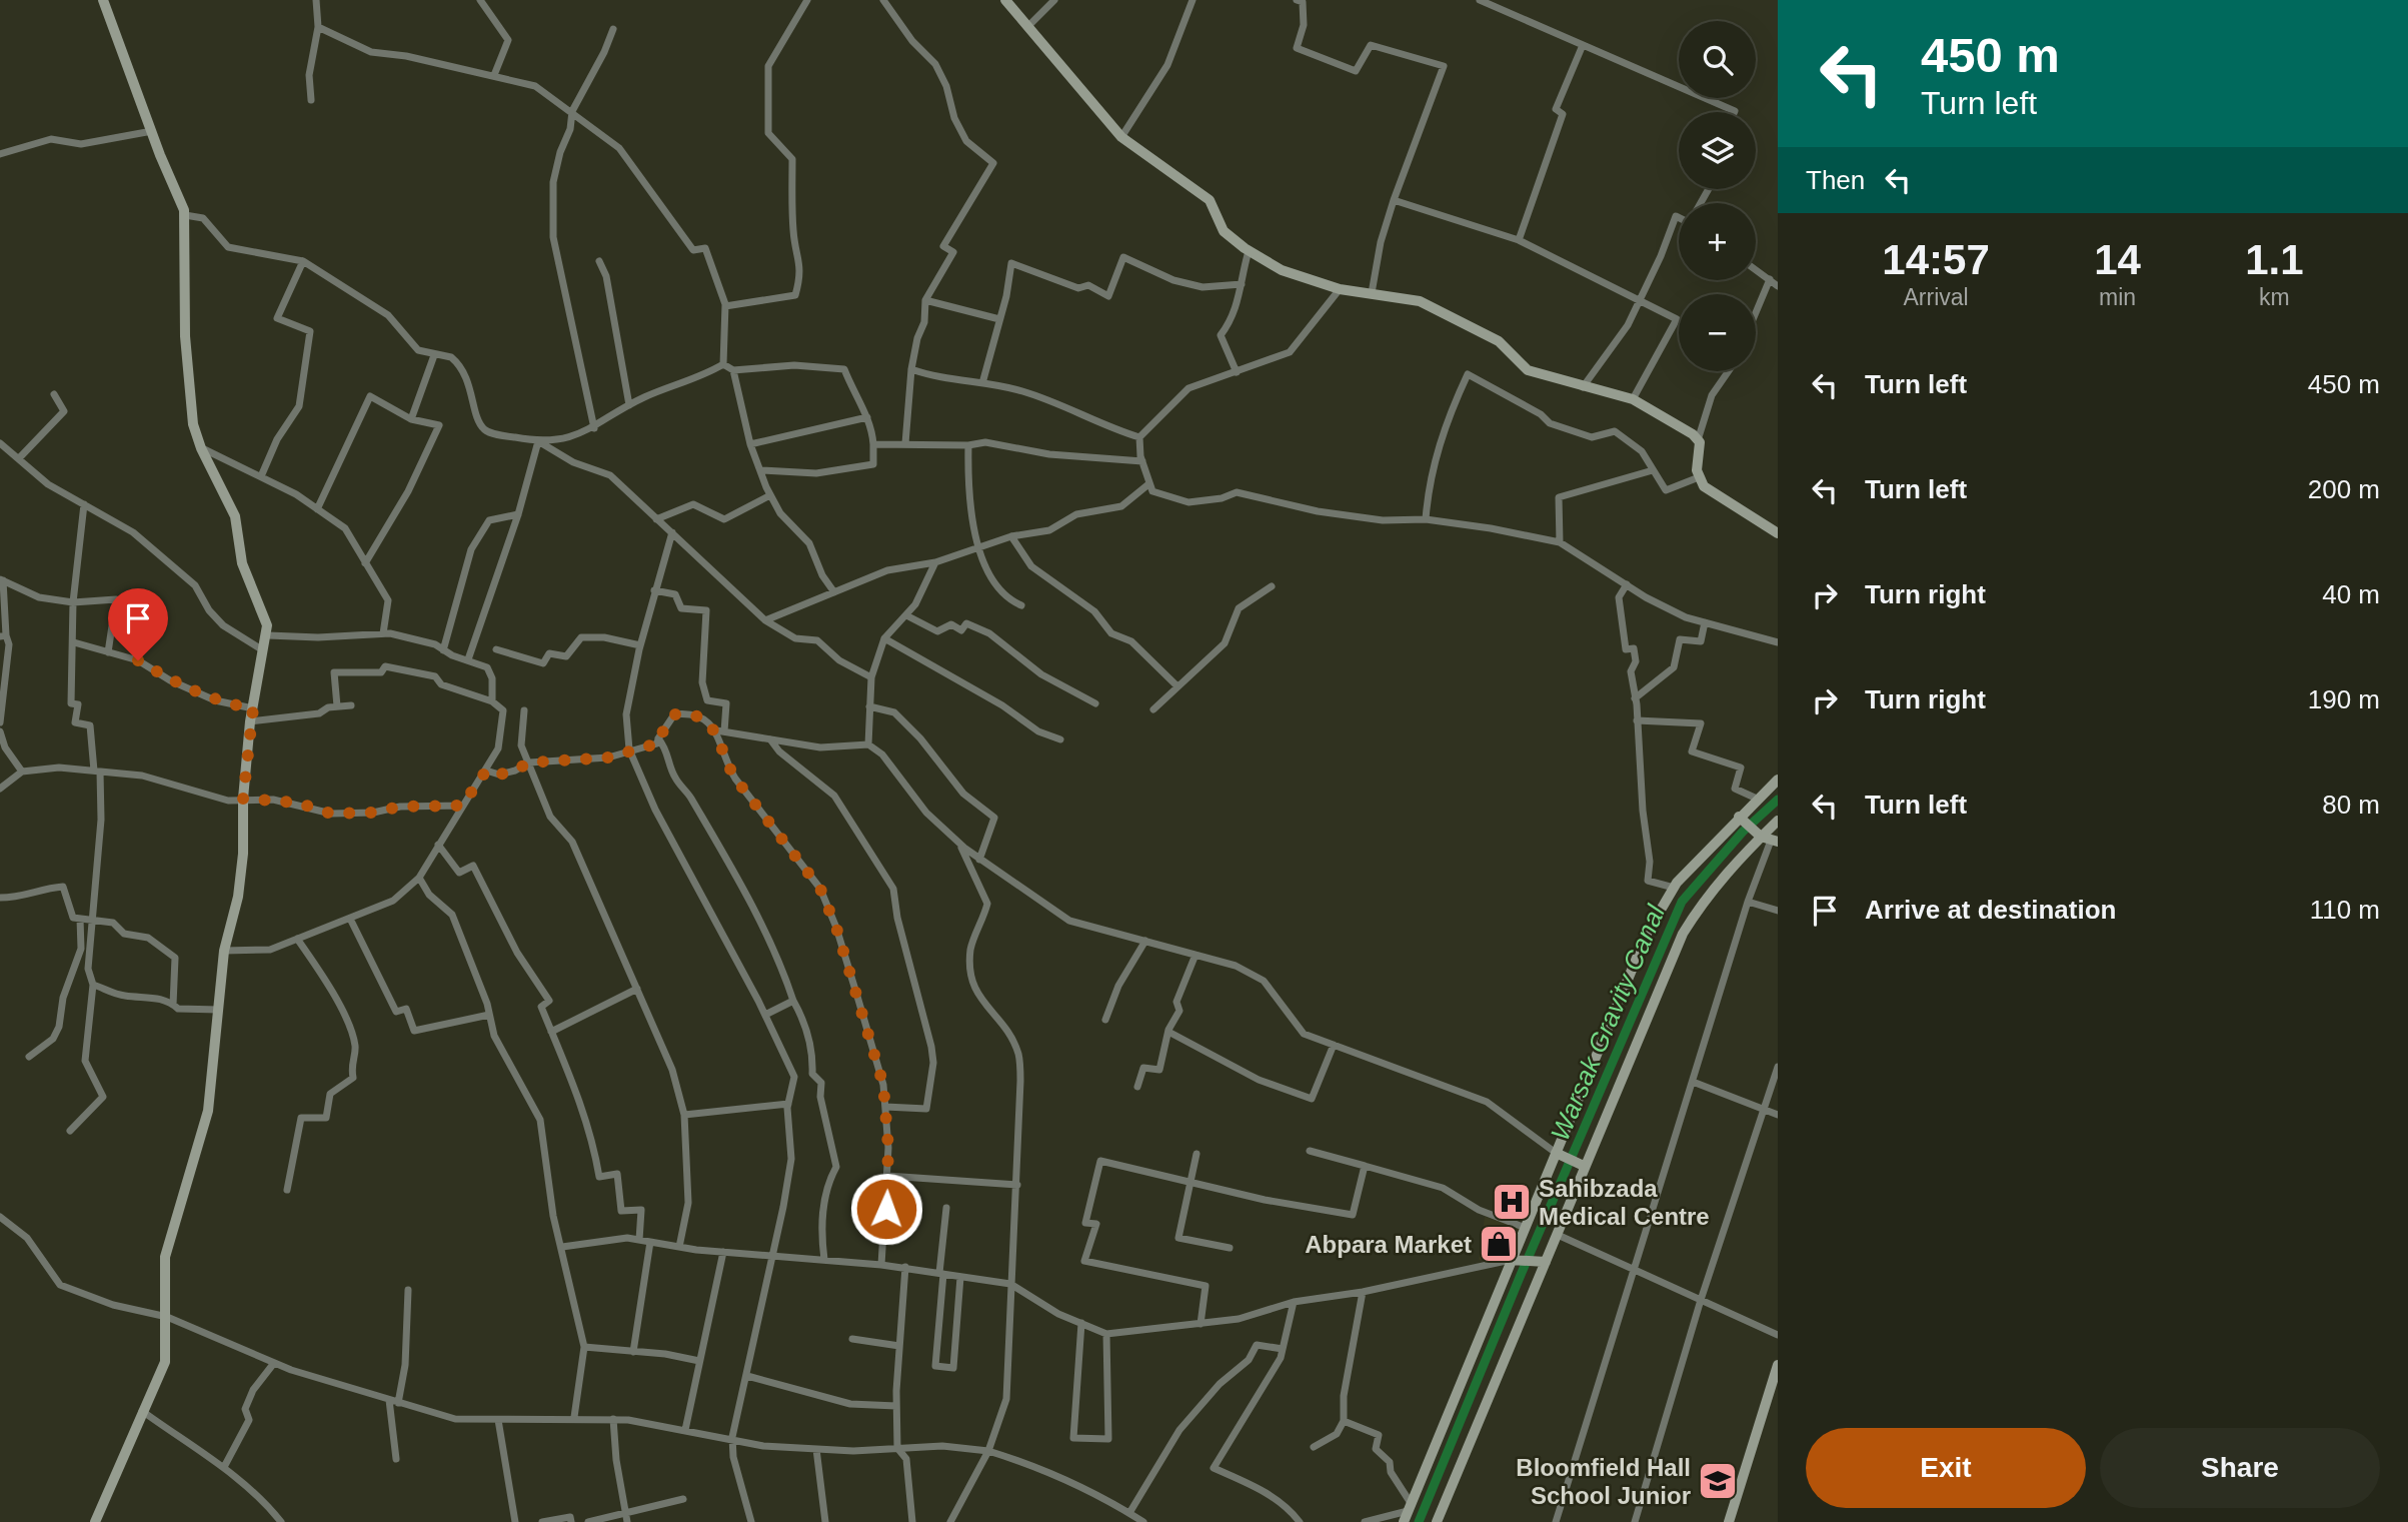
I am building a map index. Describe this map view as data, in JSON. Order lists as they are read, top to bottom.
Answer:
{
  "water": ["Warsak Gravity Canal"],
  "places": {
    "hospital": ["Sahibzada Medical Centre"],
    "shop": ["Abpara Market"],
    "school or university": ["Bloomfield Hall School Junior"]
  },
  "page": {
    "turn": ["450 m", "Turn left"],
    "map_buttons": ["+", "−"],
    "then": "Then",
    "eta": [
      "14:57",
      "Arrival",
      "14",
      "min",
      "1.1",
      "km"
    ],
    "list": [
      {
        "name": "Turn left",
        "value": "450 m"
      },
      {
        "name": "Turn left",
        "value": "200 m"
      },
      {
        "name": "Turn right",
        "value": "40 m"
      },
      {
        "name": "Turn right",
        "value": "190 m"
      },
      {
        "name": "Turn left",
        "value": "80 m"
      },
      {
        "name": "Arrive at destination",
        "value": "110 m"
      }
    ],
    "buttons": ["Exit", "Share"]
  }
}
